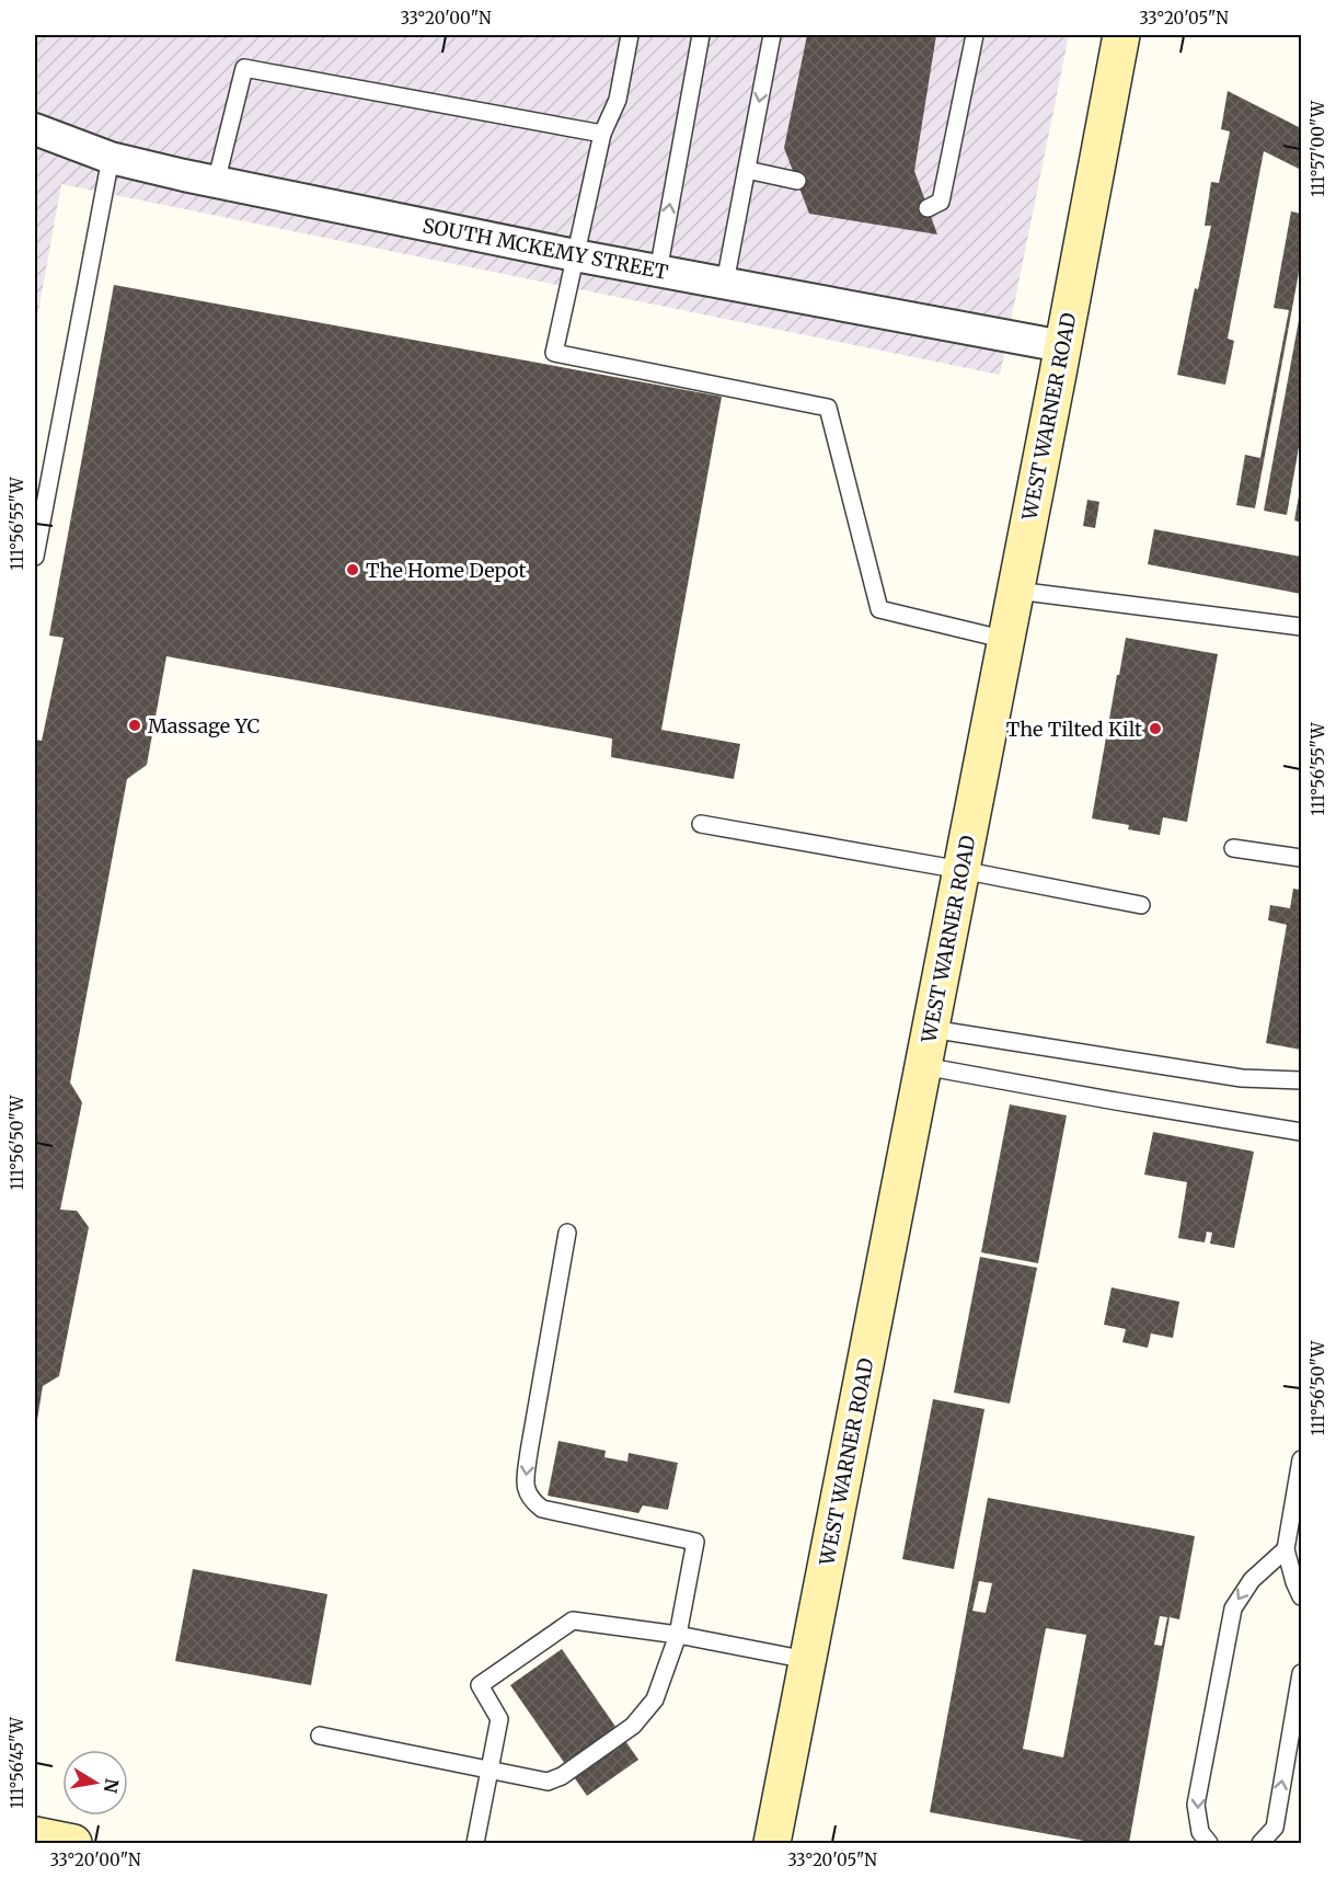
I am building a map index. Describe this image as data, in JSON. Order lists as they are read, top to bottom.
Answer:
{
  "streets": {
    "main road": ["WEST WARNER ROAD"],
    "street": ["SOUTH MCKEMY STREET"]
  },
  "crossings": [
    ["SOUTH MCKEMY STREET", "WEST WARNER ROAD"]
  ],
  "places": ["The Home Depot", "Massage YC", "The Tilted Kilt"],
  "north": "right",
  "coordinates": [
    "33°20'00\"N",
    "33°20'05\"N",
    "111°57'00\"W",
    "111°56'55\"W",
    "111°56'50\"W",
    "111°56'45\"W"
  ]
}
